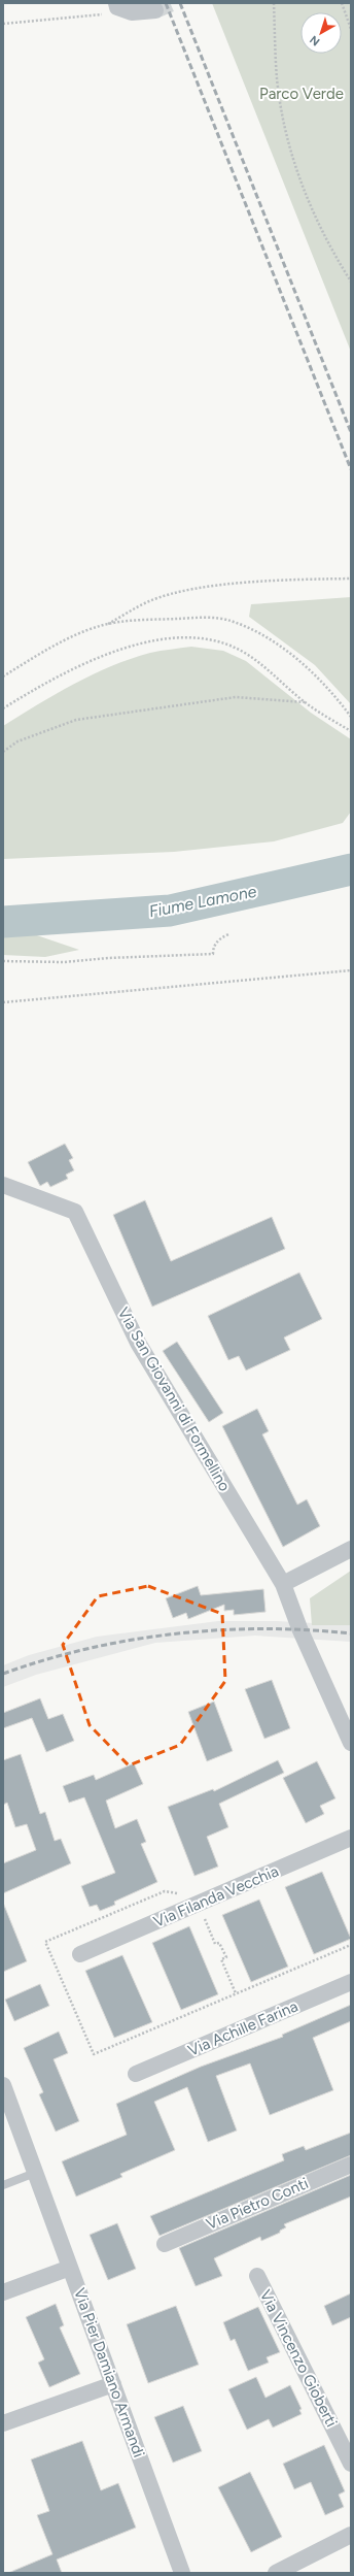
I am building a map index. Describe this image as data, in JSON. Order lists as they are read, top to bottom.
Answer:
{
  "streets": {
    "street": [
      "Via San Giovanni di Formellino",
      "Via Filanda Vecchia",
      "Via Achille Farina",
      "Via Pietro Conti",
      "Via Vincenzo Gioberti",
      "Via Pier Damiano Armandi"
    ]
  },
  "water": ["Fiume Lamone"],
  "parks": ["Parco Verde"],
  "north": "bottom left"
}
